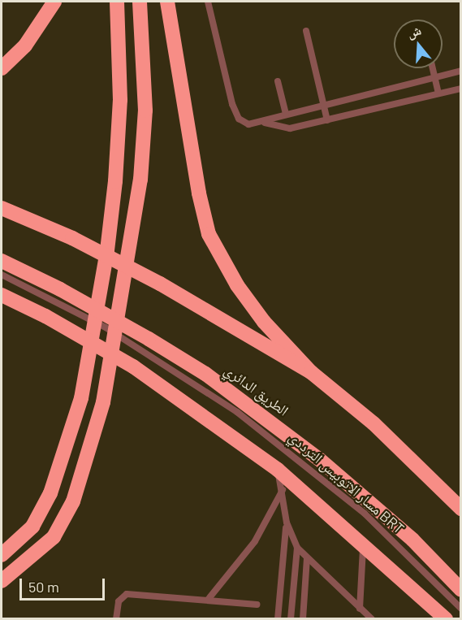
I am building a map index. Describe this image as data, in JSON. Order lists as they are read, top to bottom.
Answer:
{
  "streets": {
    "highway": ["الطريق الدائري"],
    "lane": ["مسار الاتوبيس الترددي BRT"]
  },
  "scale_bar": "50 m",
  "north": "top"
}
